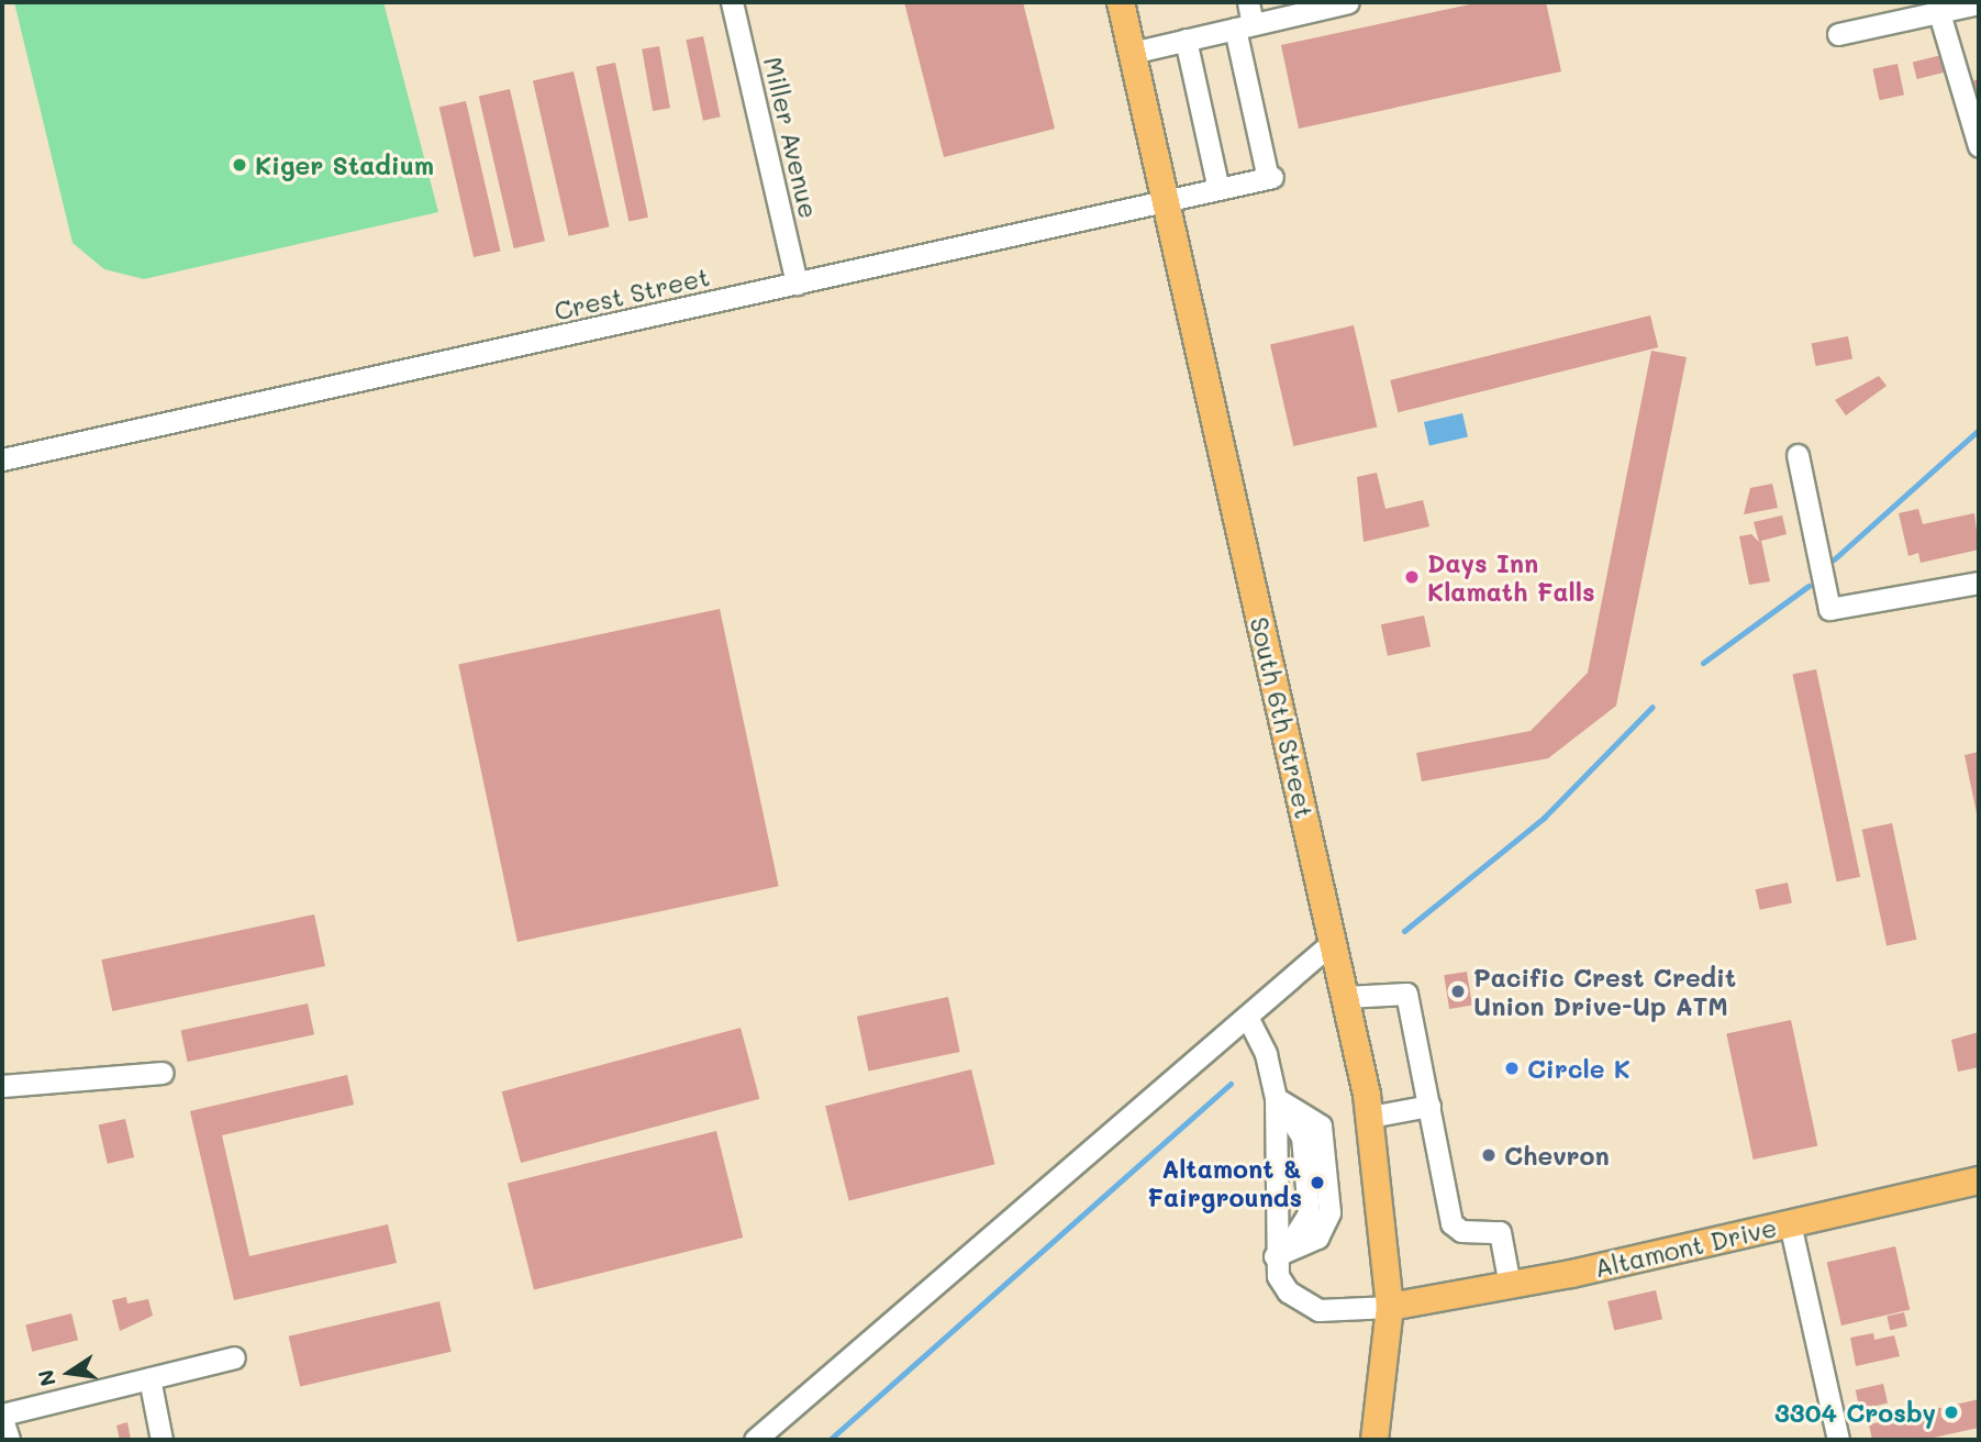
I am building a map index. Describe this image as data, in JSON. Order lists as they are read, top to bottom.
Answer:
{
  "streets": {
    "main road": ["South 6th Street", "Altamont Drive"],
    "street": ["Miller Avenue", "Crest Street"]
  },
  "crossings": [
    ["Miller Avenue", "Crest Street"],
    ["Crest Street", "South 6th Street"],
    ["South 6th Street", "Altamont Drive"]
  ],
  "places": [
    "Kiger Stadium",
    "Days Inn Klamath Falls",
    "Pacific Crest Credit Union Drive-Up ATM",
    "Circle K",
    "Chevron",
    "Altamont & Fairgrounds",
    "3304 Crosby"
  ],
  "north": "left"
}
